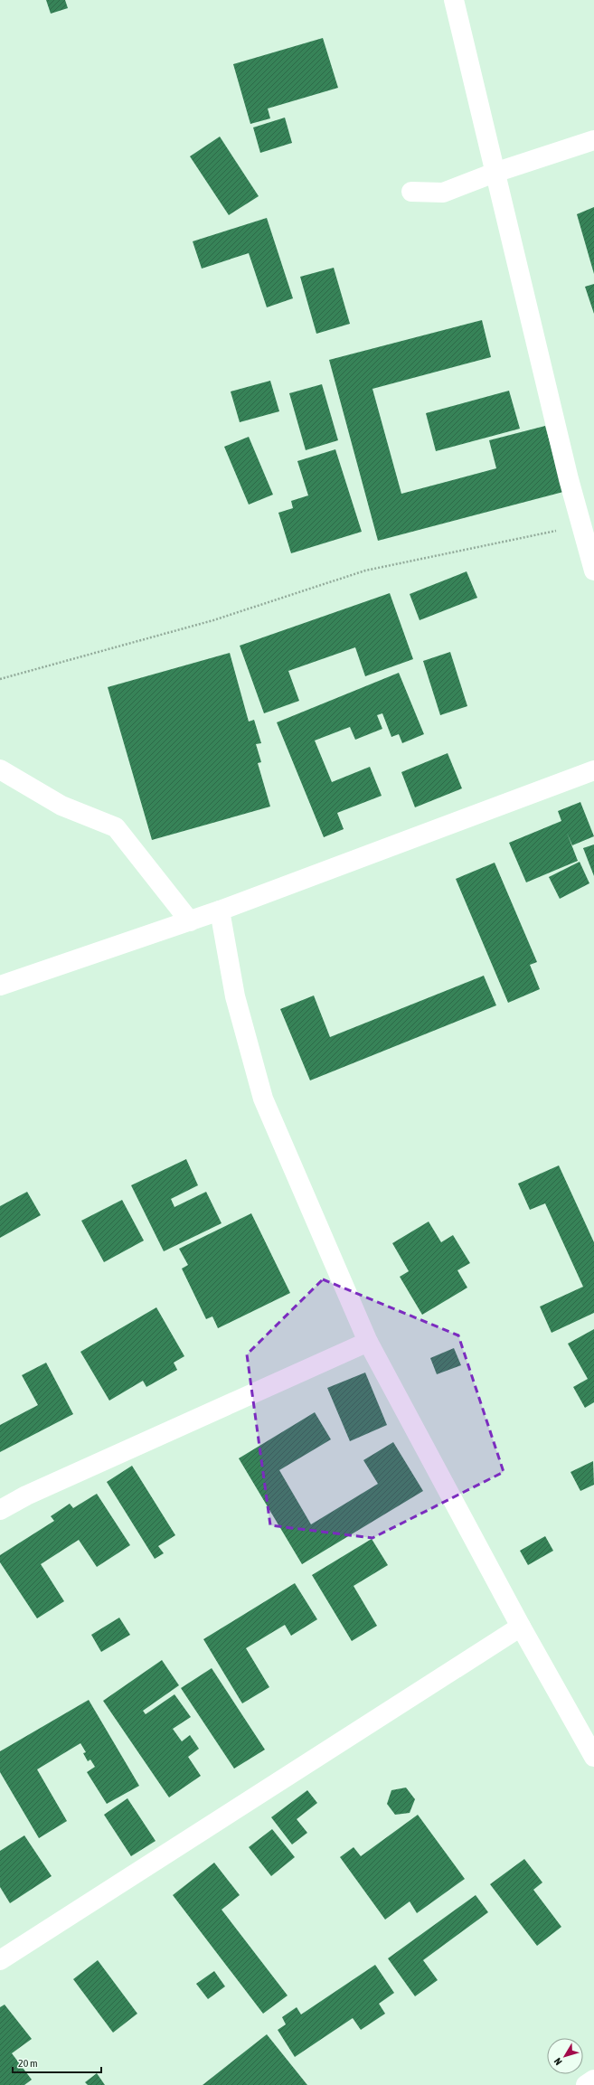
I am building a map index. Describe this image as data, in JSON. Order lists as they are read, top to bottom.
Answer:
{
  "scale_bar": "20 m",
  "north": "bottom left"
}
